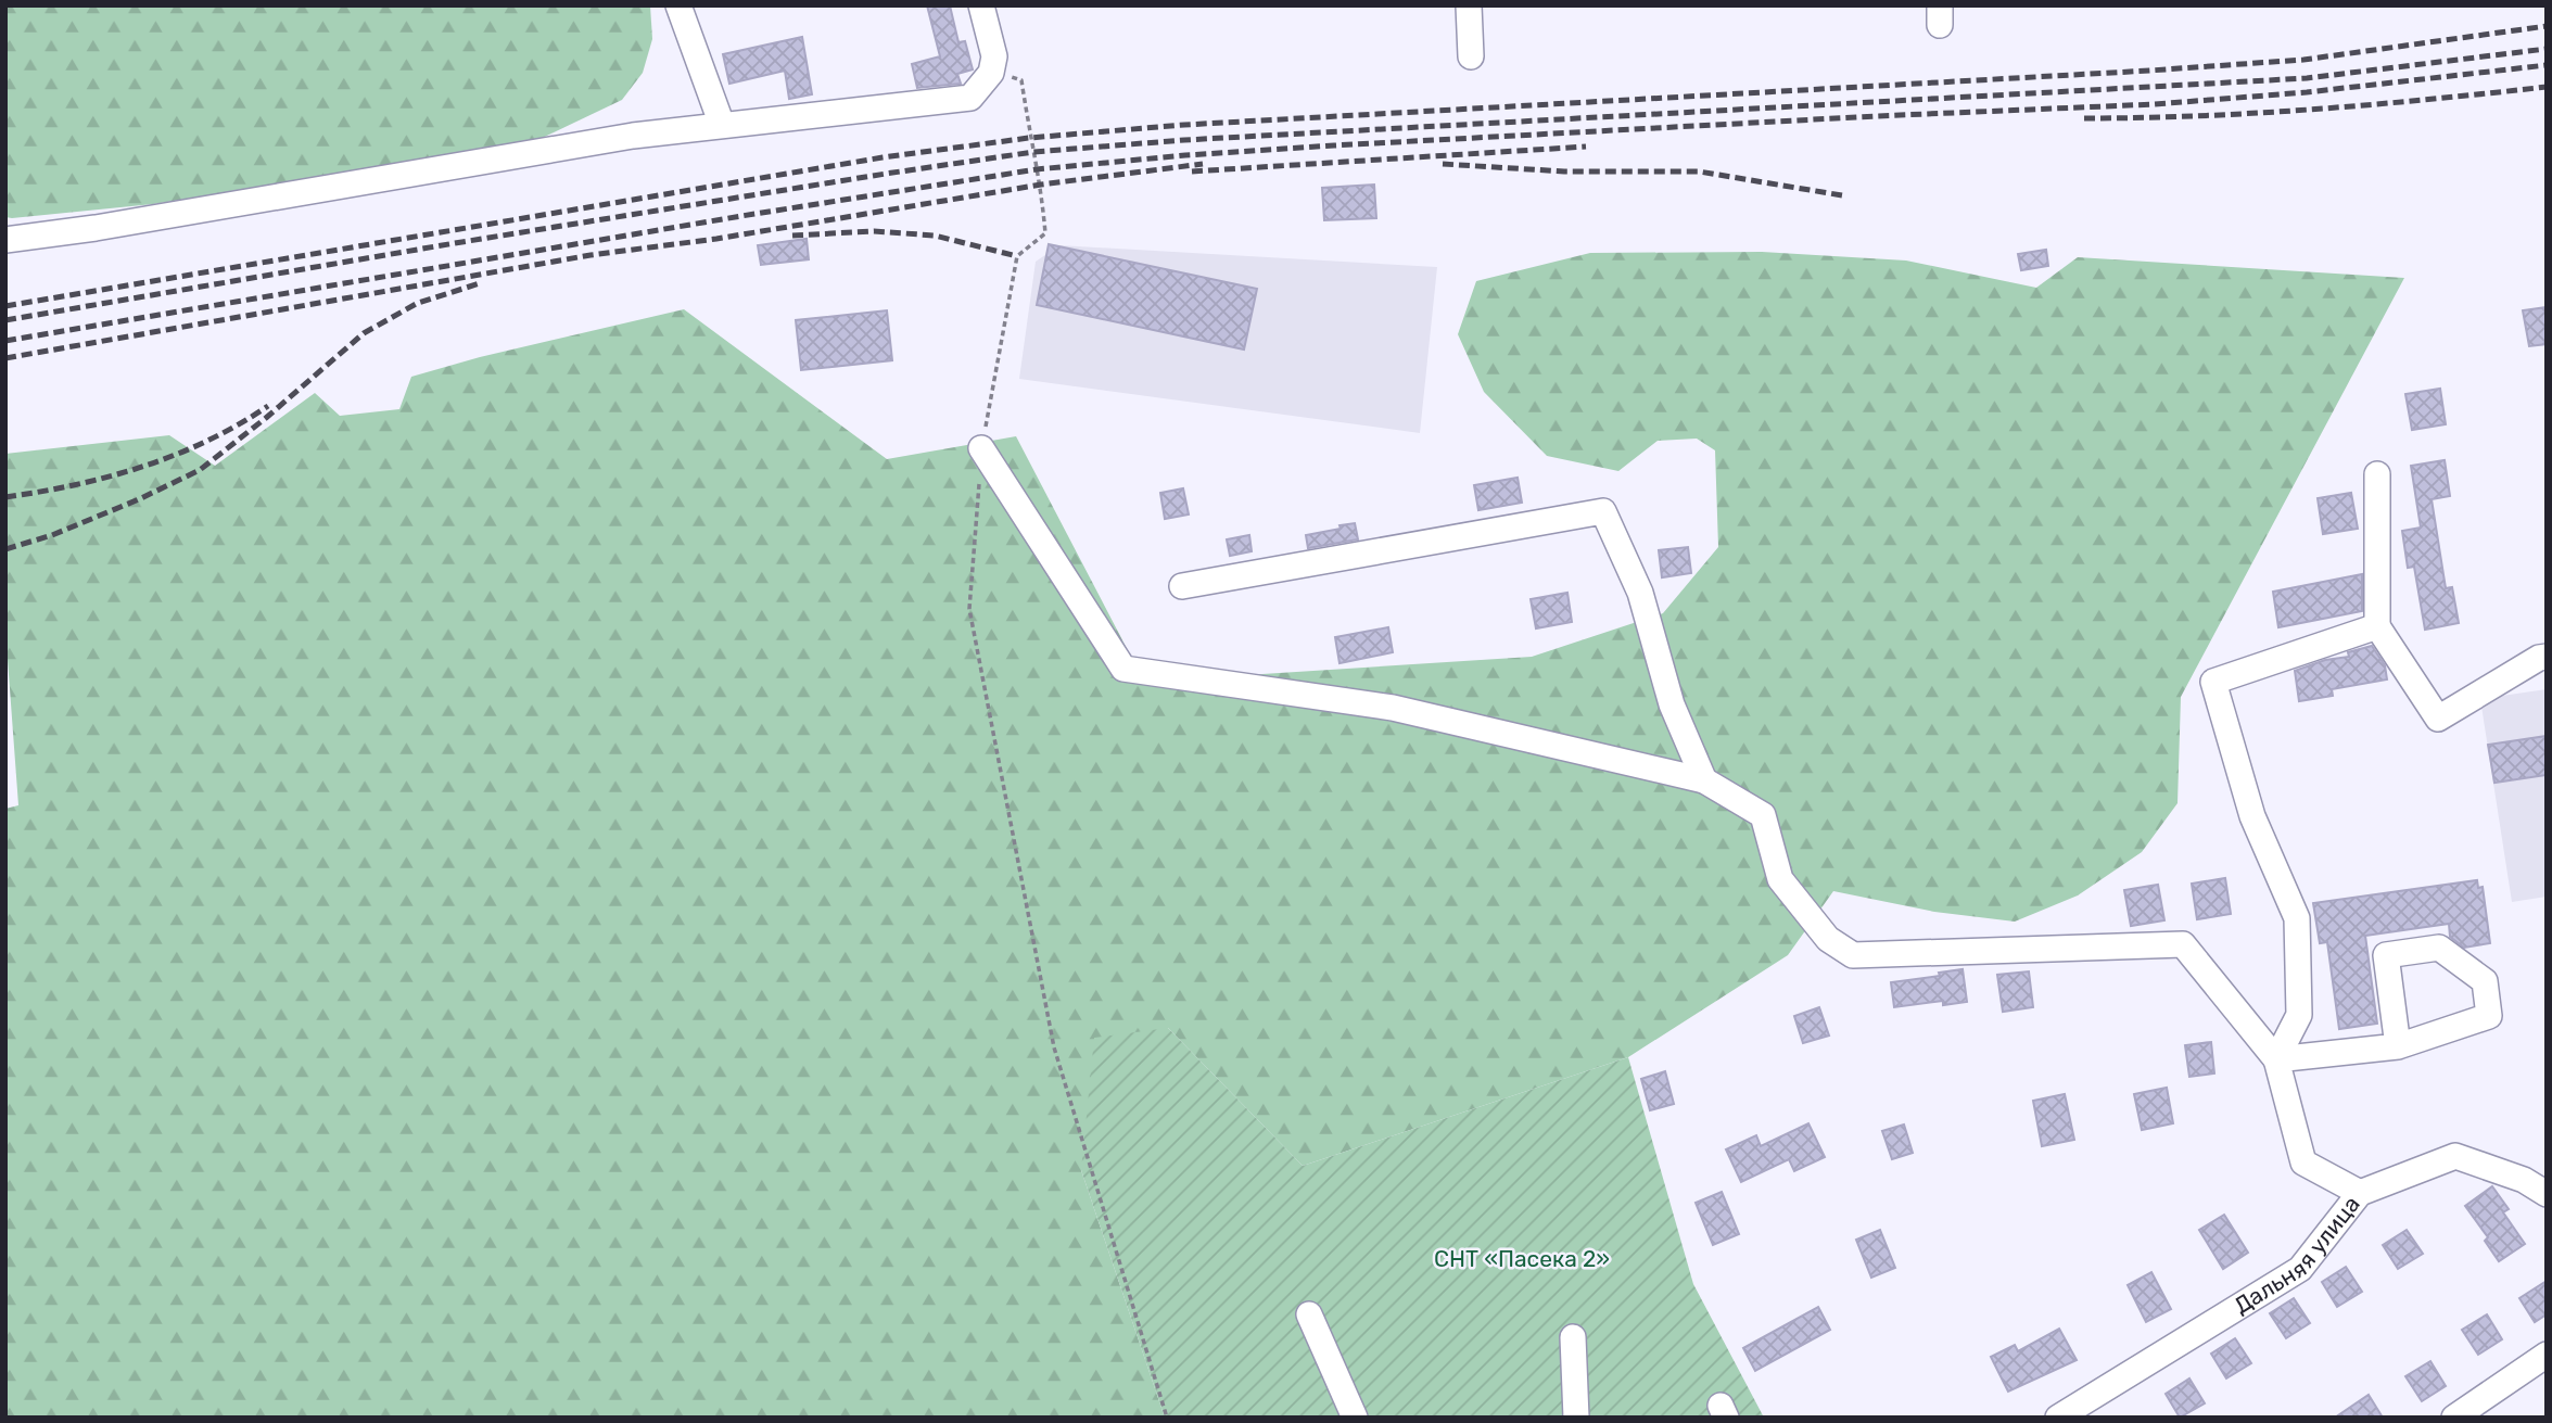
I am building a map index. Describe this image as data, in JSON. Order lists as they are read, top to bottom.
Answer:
{
  "streets": {
    "street": ["Дальняя улица"]
  },
  "parks": ["СНТ «Пасека 2»"]
}
